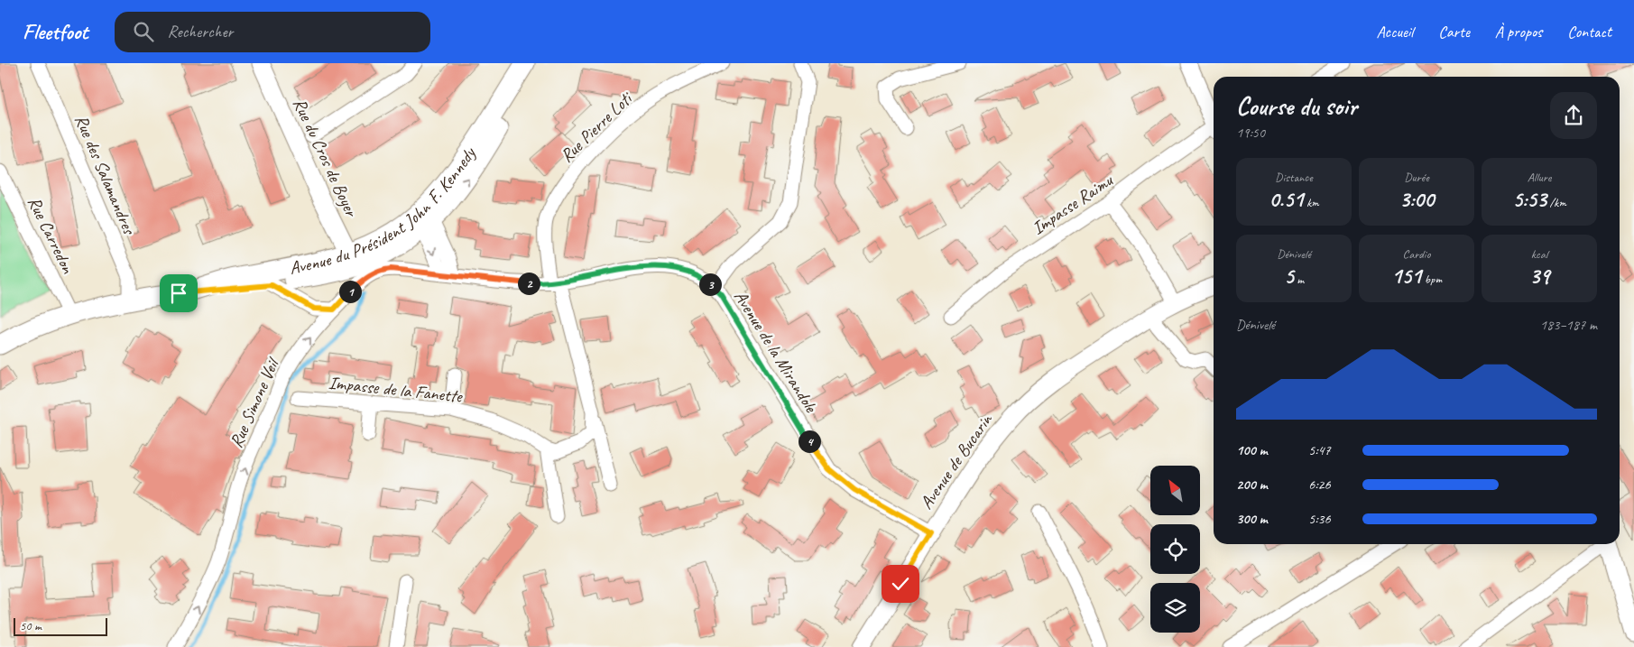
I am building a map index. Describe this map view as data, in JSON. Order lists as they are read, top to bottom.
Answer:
{
  "streets": {
    "main road": ["Avenue du Président John F. Kennedy"],
    "street": [
      "Rue Pierre Loti",
      "Rue du Cros de Boyer",
      "Rue des Salamandres",
      "Impasse Raimu",
      "Rue Carredon",
      "Avenue de la Mirandole",
      "Impasse de la Fanette",
      "Rue Simone Veil",
      "Avenue de Bucarin"
    ]
  },
  "crossings": [
    ["Rue Pierre Loti", "Avenue de la Mirandole"],
    ["Rue du Cros de Boyer", "Avenue du Président John F. Kennedy"],
    ["Rue des Salamandres", "Avenue du Président John F. Kennedy"],
    ["Avenue du Président John F. Kennedy", "Rue Carredon"],
    ["Avenue de la Mirandole", "Rue Simone Veil"],
    ["Avenue de la Mirandole", "Avenue de Bucarin"]
  ],
  "one_way": ["Rue Simone Veil"],
  "scale_bar": "50 m",
  "north": "top left",
  "page": {
    "header": "Fleetfoot",
    "search": "Rechercher",
    "nav": [
      "Accueil",
      "Carte",
      "À propos",
      "Contact"
    ],
    "heading": ["Course du soir", "19:50"],
    "stats": [
      ["Distance", "0.51 km"],
      ["Durée", "3:00"],
      ["Allure", "5:53 /km"],
      ["Dénivelé", "5 m"],
      ["Cardio", "151 bpm"],
      ["kcal", "39"]
    ],
    "pins": [
      "2",
      "3",
      "1",
      "4"
    ],
    "chart": ["Dénivelé", "183–187 m"],
    "list": [
      {
        "name": "100 m",
        "note": "5:47"
      },
      {
        "name": "200 m",
        "note": "6:26"
      },
      {
        "name": "300 m",
        "note": "5:36"
      }
    ],
    "scale": "50 m"
  }
}
